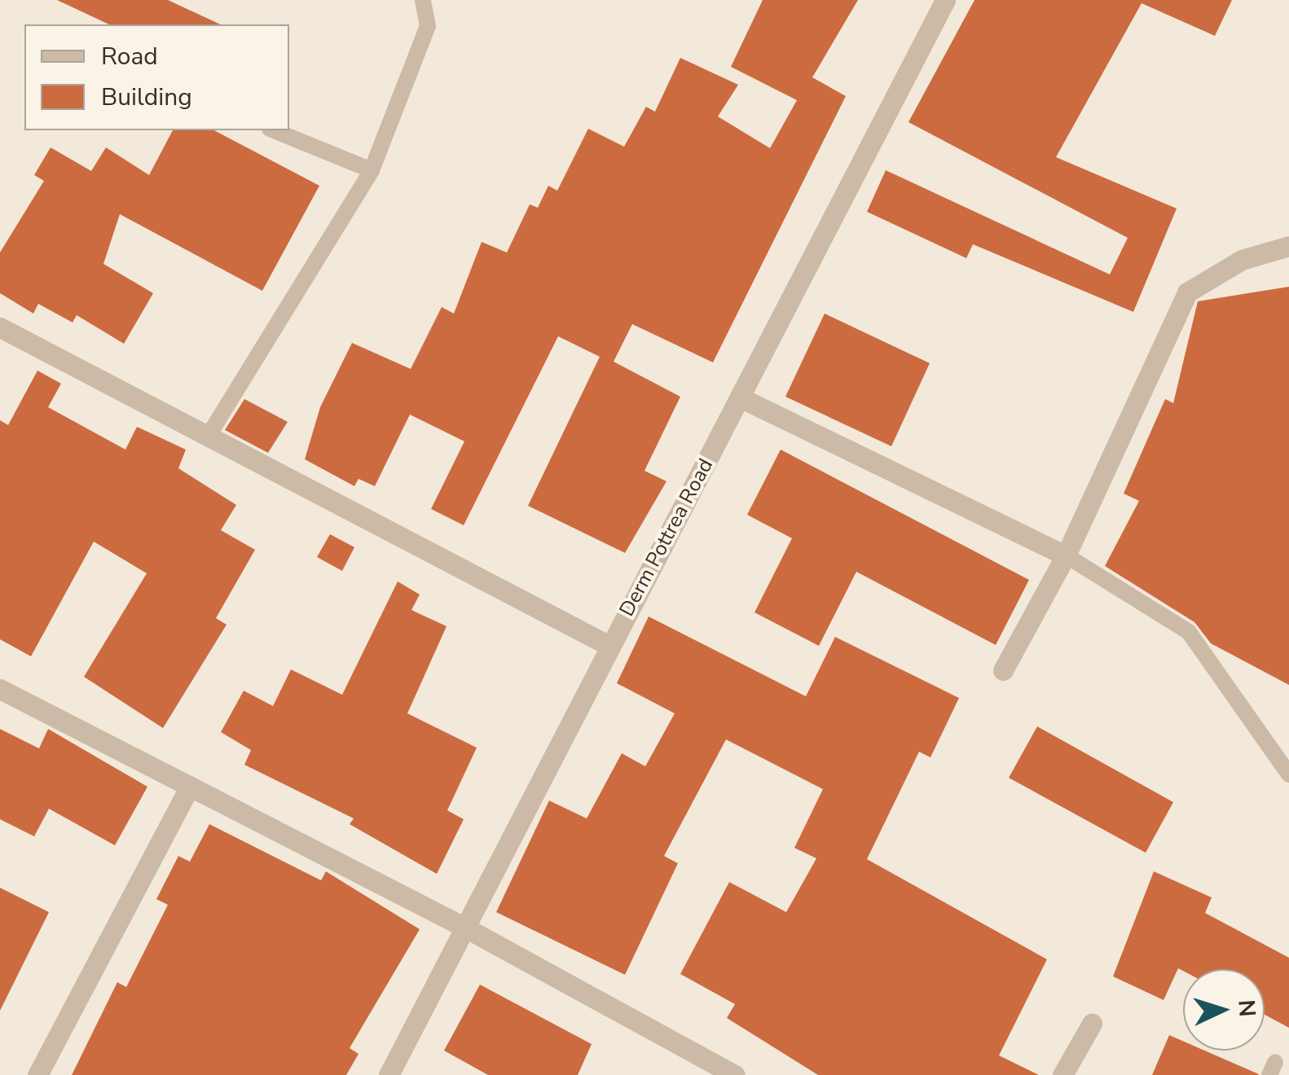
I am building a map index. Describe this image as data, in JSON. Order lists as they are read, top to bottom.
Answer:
{
  "streets": {
    "street": ["Derm Pottrea Road"]
  },
  "legend": ["Road", "Building"],
  "north": "right"
}
